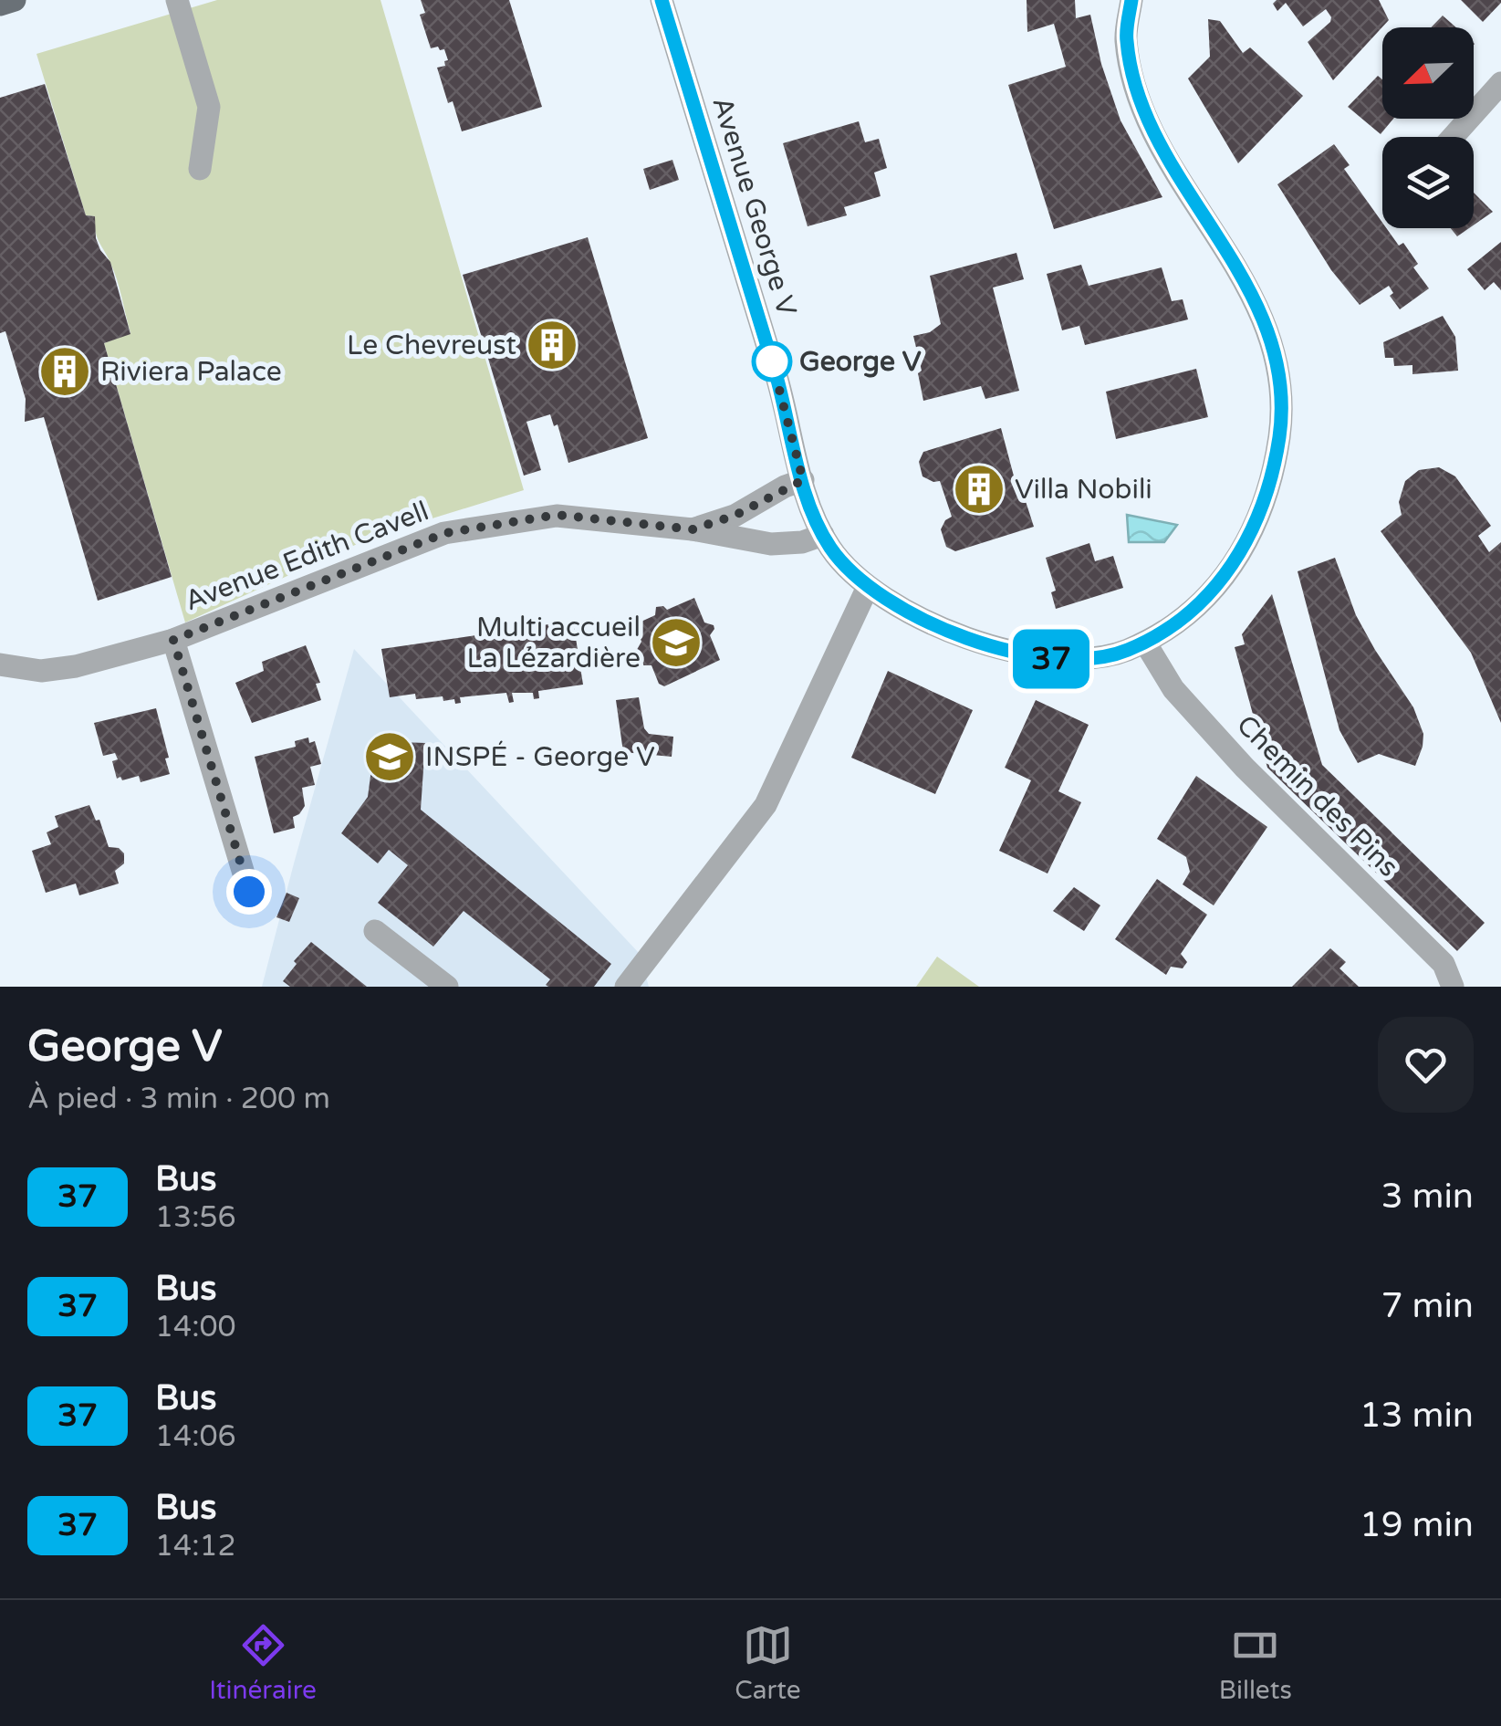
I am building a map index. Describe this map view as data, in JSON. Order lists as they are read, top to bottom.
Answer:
{
  "streets": {
    "street": ["Avenue George V", "Avenue Edith Cavell", "Chemin des Pins"]
  },
  "crossings": [
    ["Avenue George V", "Avenue Edith Cavell"],
    ["Avenue George V", "Chemin des Pins"]
  ],
  "places": {
    "building": ["Le Chevreust", "Riviera Palace", "Villa Nobili"],
    "other": ["George V"],
    "school or university": ["Multi accueil La Lézardière", "INSPÉ - George V"]
  },
  "lines": ["bus line 37"],
  "north": "bottom left",
  "page": {
    "on_map": "37",
    "heading": ["George V", "À pied · 3 min · 200 m"],
    "list": [
      {
        "mark": "37",
        "name": "Bus",
        "note": "13:56",
        "value": "3 min"
      },
      {
        "mark": "37",
        "name": "Bus",
        "note": "14:00",
        "value": "7 min"
      },
      {
        "mark": "37",
        "name": "Bus",
        "note": "14:06",
        "value": "13 min"
      },
      {
        "mark": "37",
        "name": "Bus",
        "note": "14:12",
        "value": "19 min"
      }
    ],
    "tabs": ["Itinéraire", "Carte", "Billets"]
  }
}
